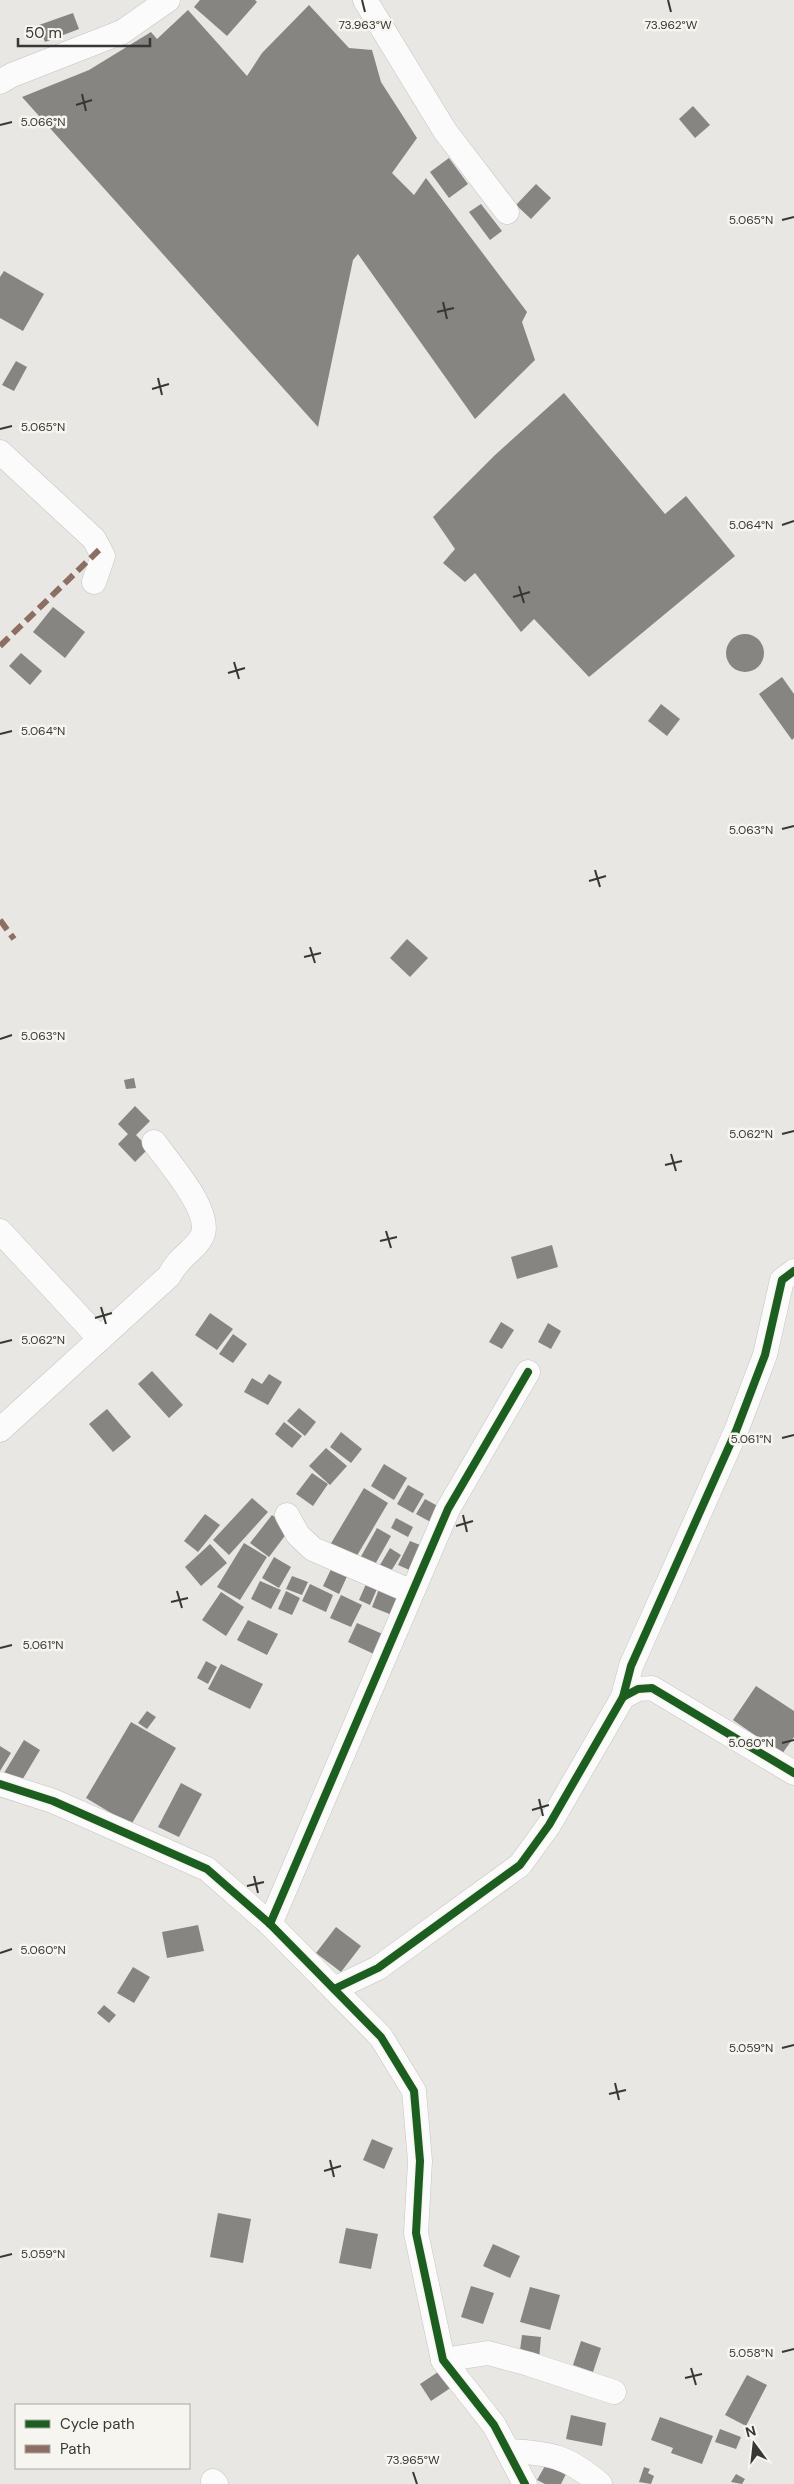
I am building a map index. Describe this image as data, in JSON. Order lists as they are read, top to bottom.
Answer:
{
  "legend": ["Cycle path", "Path"],
  "scale_bar": "50 m",
  "north": "top",
  "coordinates": [
    "73.963°W",
    "73.962°W",
    "5.066°N",
    "5.065°N",
    "5.064°N",
    "5.063°N",
    "5.062°N",
    "5.061°N",
    "5.060°N",
    "5.059°N",
    "5.058°N",
    "73.965°W"
  ]
}
